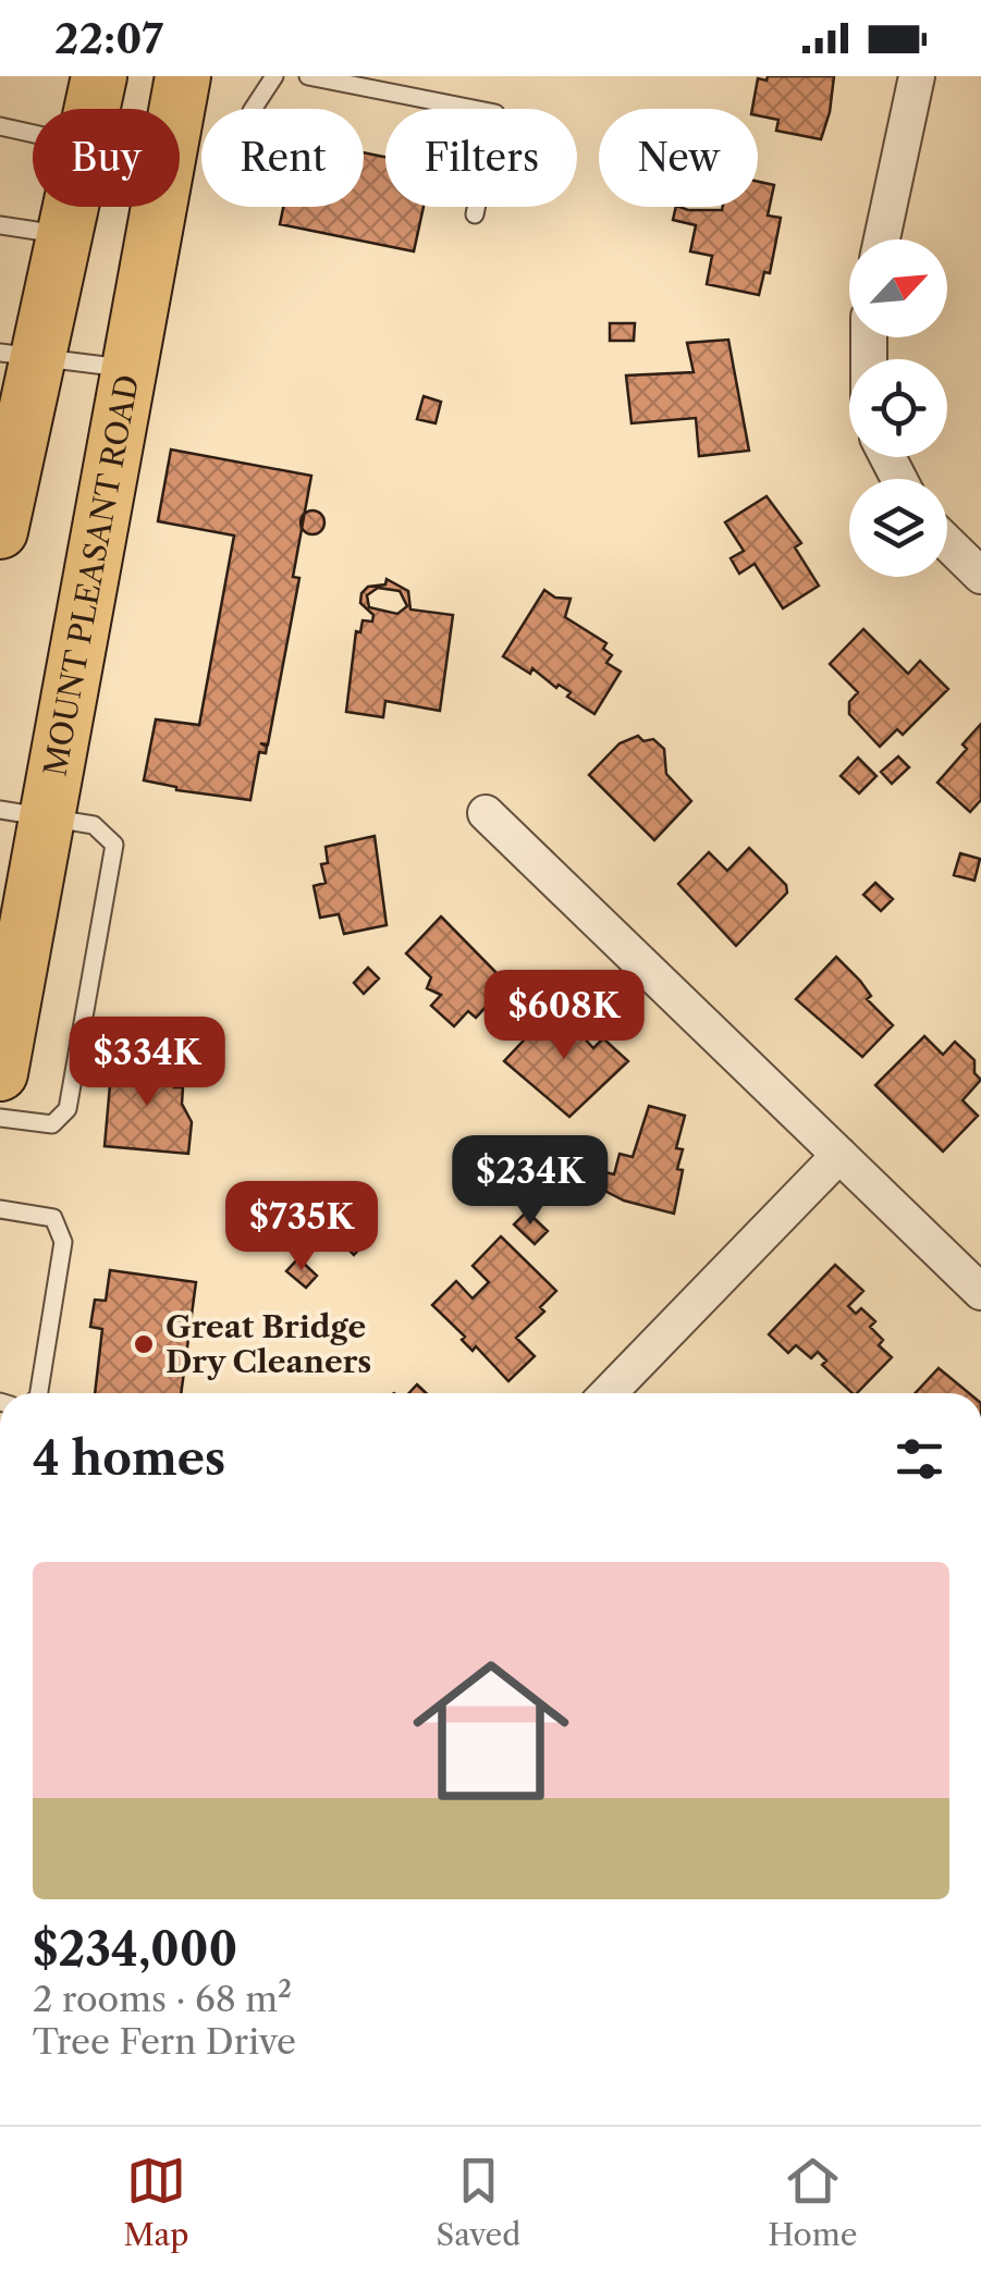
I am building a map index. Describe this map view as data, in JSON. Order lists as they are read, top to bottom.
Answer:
{
  "streets": {
    "main road": ["MOUNT PLEASANT ROAD"]
  },
  "places": ["Great Bridge Dry Cleaners"],
  "north": "top right",
  "page": {
    "status": "22:07",
    "chip": [
      "Buy",
      "Rent",
      "Filters",
      "New"
    ],
    "price": [
      "$608K",
      "$334K",
      "$234K",
      "$735K"
    ],
    "heading": "4 homes",
    "list": [
      {
        "name": "$234,000",
        "note": "2 rooms · 68 m² · Tree Fern Drive"
      }
    ],
    "tabs": ["Map", "Saved", "Home"]
  }
}
